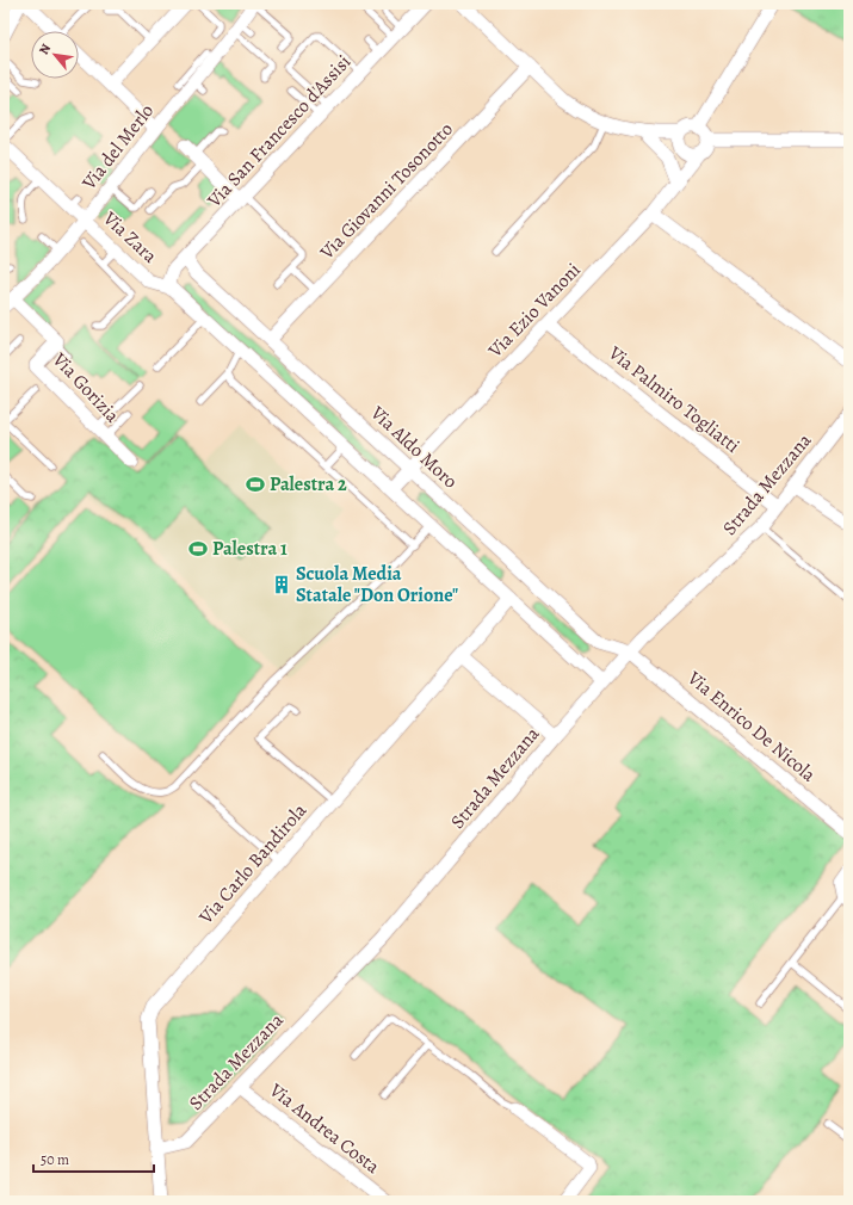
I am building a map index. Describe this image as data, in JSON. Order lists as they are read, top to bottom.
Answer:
{
  "streets": {
    "street": [
      "Via San Francesco d'Assisi",
      "Via del Merlo",
      "Via Giovanni Tosonotto",
      "Via Zara",
      "Via Ezio Vanoni",
      "Via Gorizia",
      "Via Palmiro Togliatti",
      "Via Aldo Moro",
      "Strada Mezzana",
      "Via Enrico De Nicola",
      "Via Carlo Bandirola",
      "Via Andrea Costa"
    ]
  },
  "crossings": [
    ["Via San Francesco d'Assisi", "Via Zara"],
    ["Via San Francesco d'Assisi", "Via Aldo Moro"],
    ["Via del Merlo", "Via Zara"],
    ["Via del Merlo", "Via Gorizia"],
    ["Via Giovanni Tosonotto", "Via Aldo Moro"],
    ["Via Ezio Vanoni", "Via Palmiro Togliatti"],
    ["Via Ezio Vanoni", "Via Aldo Moro"],
    ["Via Palmiro Togliatti", "Strada Mezzana"],
    ["Via Aldo Moro", "Strada Mezzana"],
    ["Via Aldo Moro", "Via Enrico De Nicola"],
    ["Strada Mezzana", "Via Enrico De Nicola"],
    ["Strada Mezzana", "Via Carlo Bandirola"],
    ["Strada Mezzana", "Via Andrea Costa"]
  ],
  "places": {
    "sports": ["Palestra 2", "Palestra 1"],
    "building": ["Scuola Media Statale \"Don Orione\""]
  },
  "scale_bar": "50 m",
  "north": "top left"
}
